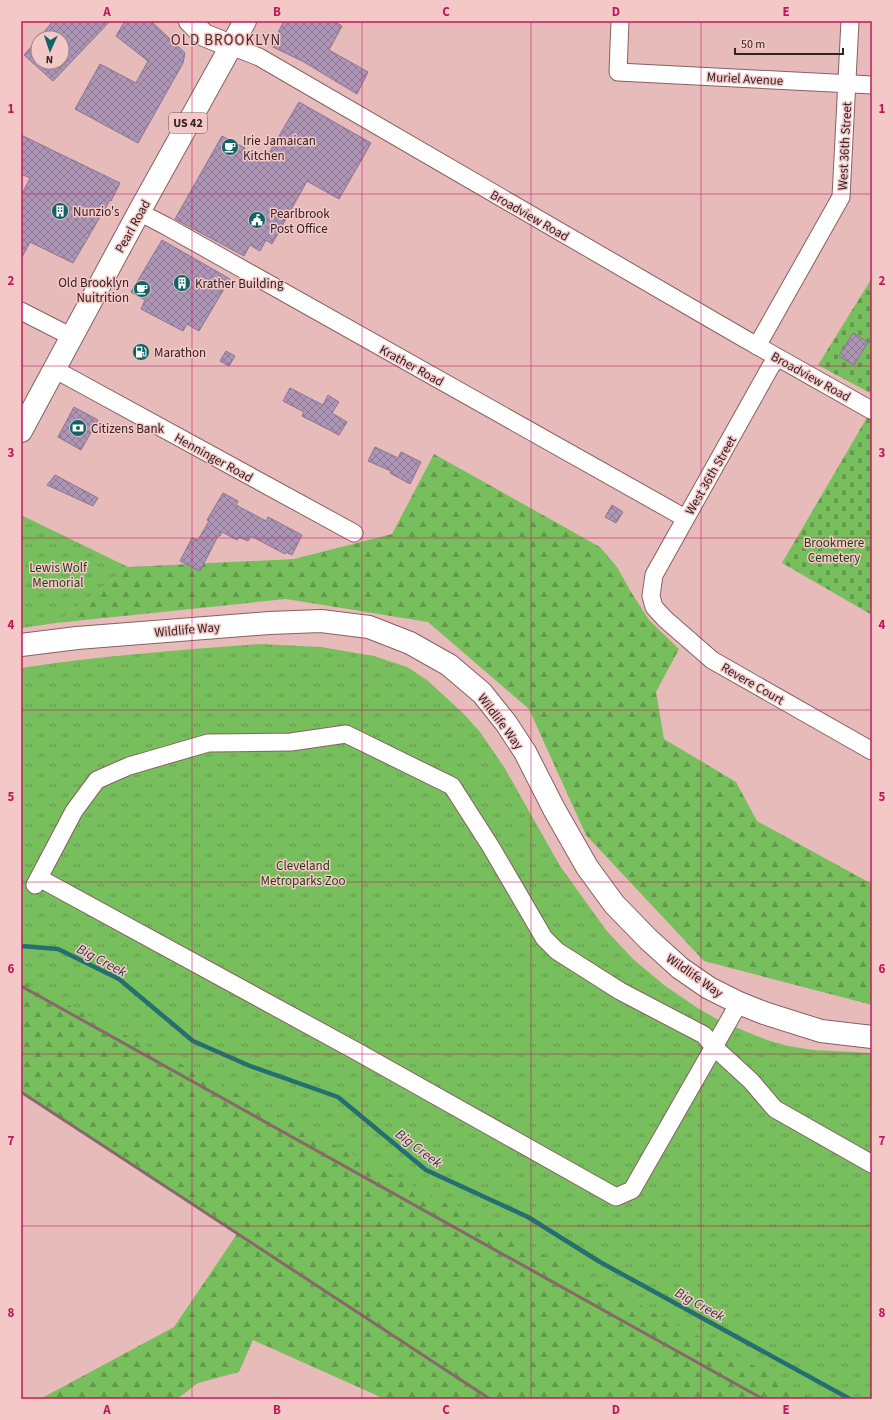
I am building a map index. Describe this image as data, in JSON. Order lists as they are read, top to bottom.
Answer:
{
  "streets": {
    "street": [
      "Muriel Avenue",
      "US 42",
      "West 36th Street",
      "Broadview Road",
      "Pearl Road",
      "Krather Road",
      "Henninger Road",
      "Wildlife Way",
      "Revere Court"
    ]
  },
  "crossings": [
    ["Muriel Avenue", "West 36th Street"],
    ["West 36th Street", "Broadview Road"],
    ["West 36th Street", "Krather Road"],
    ["West 36th Street", "Revere Court"],
    ["Broadview Road", "Pearl Road"],
    ["Pearl Road", "Krather Road"],
    ["Pearl Road", "Henninger Road"]
  ],
  "districts": ["OLD BROOKLYN"],
  "water": ["Big Creek"],
  "parks": ["Brookmere Cemetery", "Lewis Wolf Memorial", "Cleveland Metroparks Zoo"],
  "places": {
    "cafe": ["Irie Jamaican Kitchen", "Old Brooklyn Nuitrition"],
    "building": ["Nunzio's", "Krather Building"],
    "public building": ["Pearlbrook Post Office"],
    "fuel station": ["Marathon"],
    "bank": ["Citizens Bank"]
  },
  "scale_bar": "50 m",
  "north": "bottom",
  "grid": {
    "columns": [
      "A",
      "B",
      "C",
      "D",
      "E"
    ],
    "rows": [
      "1",
      "2",
      "3",
      "4",
      "5",
      "6",
      "7",
      "8"
    ]
  }
}
